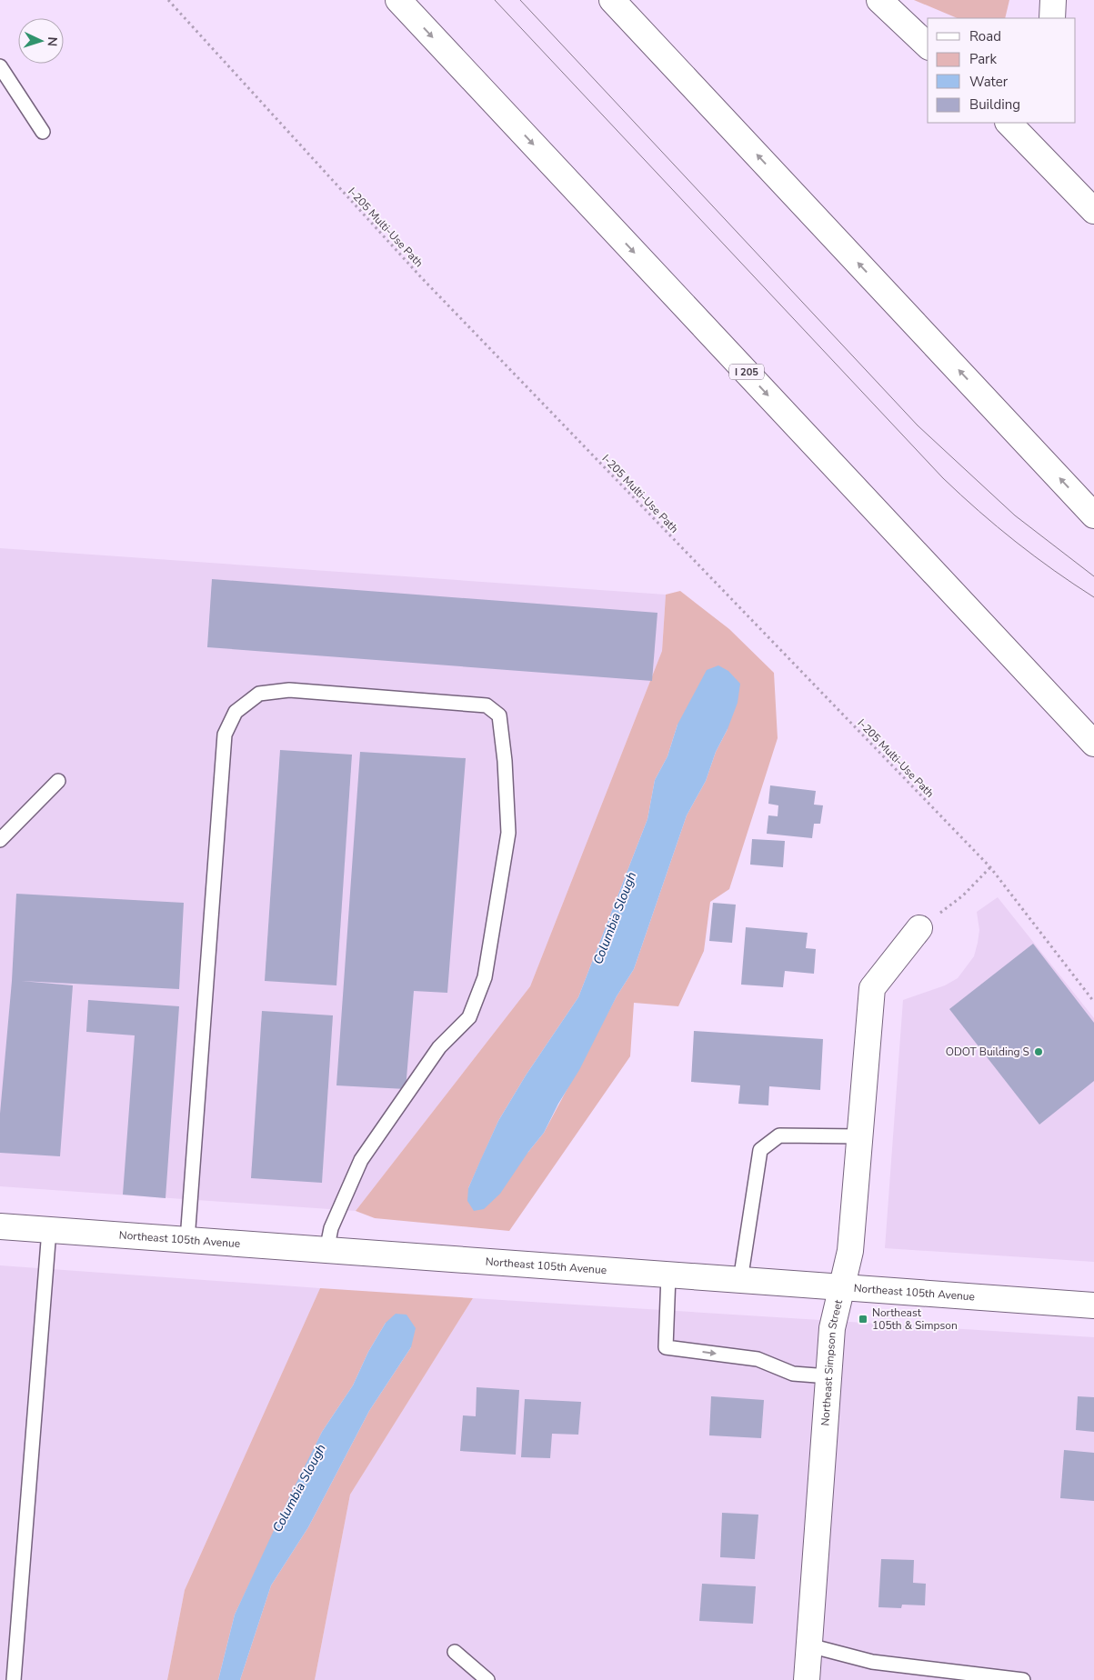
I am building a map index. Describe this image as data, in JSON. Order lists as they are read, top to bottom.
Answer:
{
  "streets": {
    "main road": ["I 205", "Northeast 105th Avenue", "Northeast Simpson Street"],
    "path": ["I-205 Multi-Use Path"]
  },
  "crossings": [
    ["Northeast 105th Avenue", "Northeast Simpson Street"]
  ],
  "water": ["Columbia Slough"],
  "places": {
    "other": ["ODOT Building S"],
    "transit": ["Northeast 105th & Simpson"]
  },
  "legend": [
    "Road",
    "Park",
    "Water",
    "Building"
  ],
  "north": "right"
}
